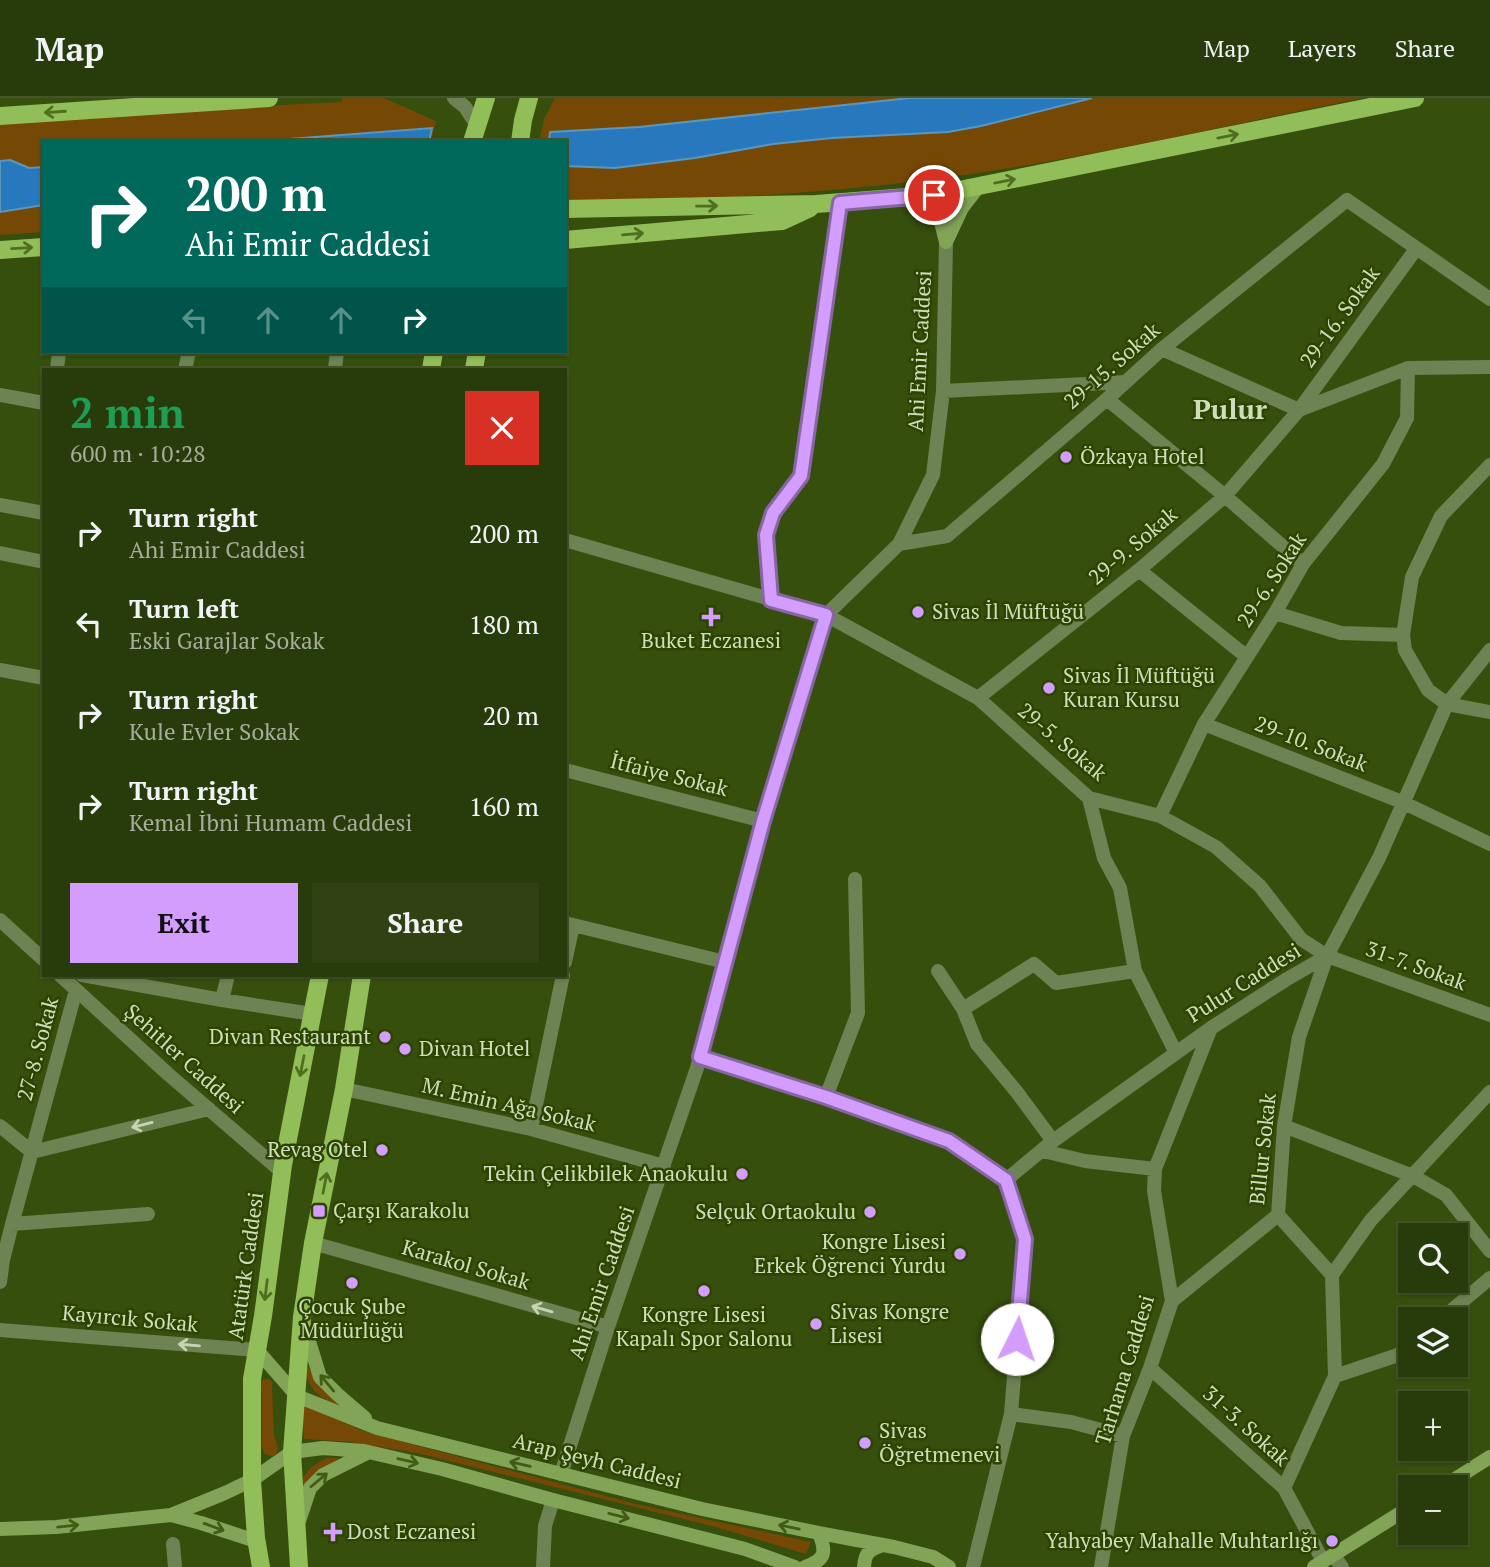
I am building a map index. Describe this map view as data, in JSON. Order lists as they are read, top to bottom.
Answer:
{
  "streets": {
    "main road": ["Atatürk Caddesi"],
    "street": [
      "29-16. Sokak",
      "Ahi Emir Caddesi",
      "29-15. Sokak",
      "29-9. Sokak",
      "29-6. Sokak",
      "29-5. Sokak",
      "29-10. Sokak",
      "İtfaiye Sokak",
      "31-7. Sokak",
      "Pulur Caddesi",
      "27-8. Sokak",
      "Şehitler Caddesi",
      "M. Emin Ağa Sokak",
      "Billur Sokak",
      "Karakol Sokak",
      "Kayırcık Sokak",
      "Tarhana Caddesi",
      "31-3. Sokak",
      "Arap Şeyh Caddesi"
    ]
  },
  "crossings": [
    ["29-16. Sokak", "29-15. Sokak"],
    ["29-16. Sokak", "29-9. Sokak"],
    ["Ahi Emir Caddesi", "29-15. Sokak"],
    ["Ahi Emir Caddesi", "29-5. Sokak"],
    ["Ahi Emir Caddesi", "İtfaiye Sokak"],
    ["Ahi Emir Caddesi", "M. Emin Ağa Sokak"],
    ["Ahi Emir Caddesi", "Karakol Sokak"],
    ["Ahi Emir Caddesi", "Arap Şeyh Caddesi"],
    ["29-9. Sokak", "29-5. Sokak"],
    ["29-6. Sokak", "29-5. Sokak"],
    ["29-6. Sokak", "29-10. Sokak"],
    ["29-5. Sokak", "31-7. Sokak"],
    ["29-5. Sokak", "Pulur Caddesi"],
    ["29-5. Sokak", "Billur Sokak"],
    ["29-10. Sokak", "Pulur Caddesi"],
    ["31-7. Sokak", "Pulur Caddesi"],
    ["31-7. Sokak", "Billur Sokak"],
    ["Pulur Caddesi", "Billur Sokak"],
    ["Pulur Caddesi", "Tarhana Caddesi"],
    ["27-8. Sokak", "Şehitler Caddesi"],
    ["Şehitler Caddesi", "Atatürk Caddesi"],
    ["Billur Sokak", "Tarhana Caddesi"],
    ["Atatürk Caddesi", "Kayırcık Sokak"],
    ["Atatürk Caddesi", "Arap Şeyh Caddesi"],
    ["Kayırcık Sokak", "Arap Şeyh Caddesi"],
    ["Tarhana Caddesi", "31-3. Sokak"]
  ],
  "one_way": ["Karakol Sokak"],
  "districts": ["Pulur"],
  "places": {
    "other": [
      "Özkaya Hotel",
      "Sivas İl Müftüğü",
      "Sivas İl Müftüğü Kuran Kursu",
      "Divan Restaurant",
      "Divan Hotel",
      "Revag Otel",
      "Tekin Çelikbilek Anaokulu",
      "Selçuk Ortaokulu",
      "Kongre Lisesi Erkek Öğrenci Yurdu",
      "Çocuk Şube Müdürlüğü",
      "Kongre Lisesi Kapalı Spor Salonu",
      "Sivas Kongre Lisesi",
      "Sivas Öğretmenevi",
      "Yahyabey Mahalle Muhtarlığı"
    ],
    "health": ["Buket Eczanesi", "Dost Eczanesi"],
    "transit": ["Çarşı Karakolu"]
  },
  "page": {
    "header": "Map",
    "nav": ["Map", "Layers", "Share"],
    "turn": ["200 m", "Ahi Emir Caddesi"],
    "heading": ["2 min", "600 m · 10:28"],
    "list": [
      {
        "name": "Turn right",
        "note": "Ahi Emir Caddesi",
        "value": "200 m"
      },
      {
        "name": "Turn left",
        "note": "Eski Garajlar Sokak",
        "value": "180 m"
      },
      {
        "name": "Turn right",
        "note": "Kule Evler Sokak",
        "value": "20 m"
      },
      {
        "name": "Turn right",
        "note": "Kemal İbni Humam Caddesi",
        "value": "160 m"
      }
    ],
    "buttons": ["Exit", "Share"],
    "map_buttons": ["+", "−"]
  }
}
